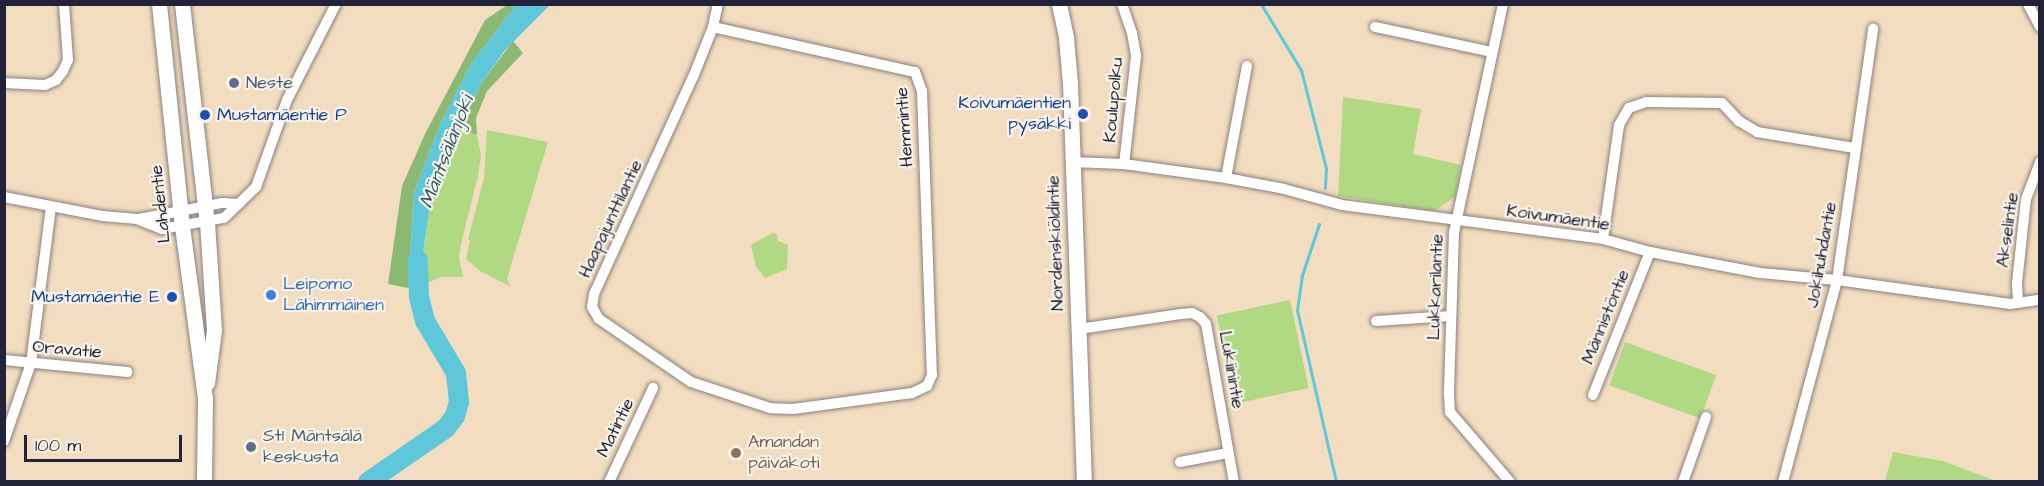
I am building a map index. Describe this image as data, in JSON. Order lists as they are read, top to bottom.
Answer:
{
  "streets": {
    "main road": ["Lahdentie", "Nordenskiöldintie"],
    "street": [
      "Koulupolku",
      "Hemmintie",
      "Koivumäentie",
      "Haapajunttilantie",
      "Akselintie",
      "Jokihuhdantie",
      "Lukkarilantie",
      "Männistöntie",
      "Oravatie",
      "Lukiinintie",
      "Matintie"
    ]
  },
  "crossings": [
    ["Koulupolku", "Koivumäentie"],
    ["Hemmintie", "Haapajunttilantie"],
    ["Koivumäentie", "Akselintie"],
    ["Koivumäentie", "Nordenskiöldintie"],
    ["Koivumäentie", "Jokihuhdantie"],
    ["Koivumäentie", "Lukkarilantie"],
    ["Koivumäentie", "Männistöntie"],
    ["Nordenskiöldintie", "Lukiinintie"]
  ],
  "water": ["Mäntsälänjoki"],
  "places": [
    "Neste",
    "Koivumäentien pysäkki",
    "Mustamäentie P",
    "Leipomo Lähimmäinen",
    "Mustamäentie E",
    "St1 Mäntsälä keskusta",
    "Amandan päiväkoti"
  ],
  "scale_bar": "100 m"
}
